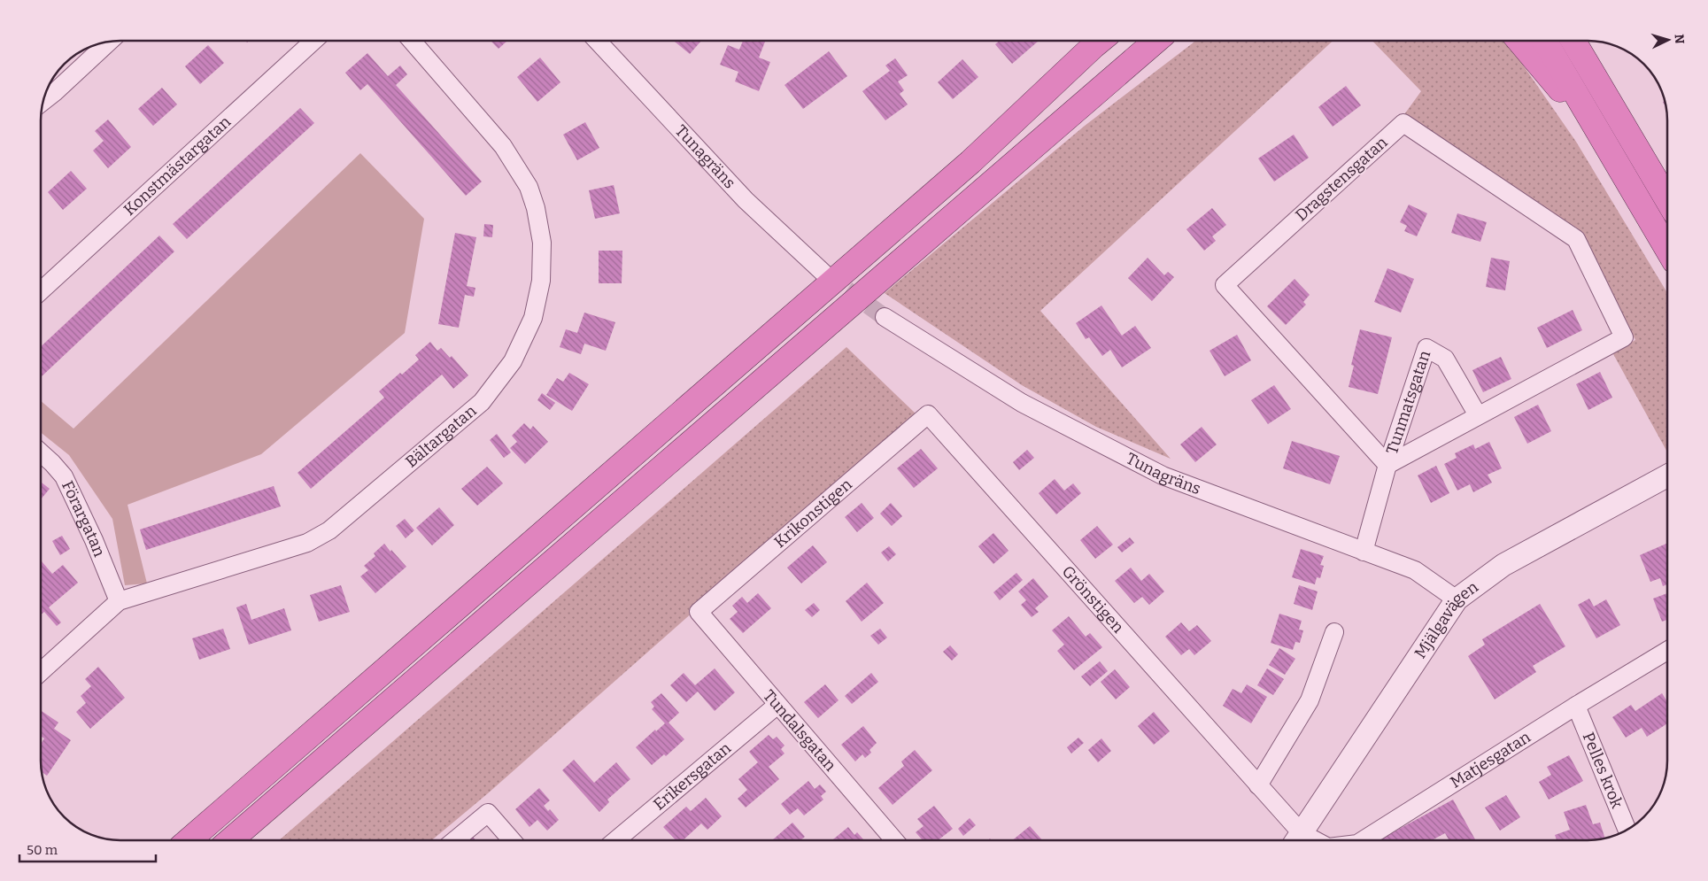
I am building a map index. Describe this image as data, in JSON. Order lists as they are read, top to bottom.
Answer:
{
  "streets": {
    "street": [
      "Tunagräns",
      "Konstmästargatan",
      "Dragstensgatan",
      "Tunmatsgatan",
      "Bältargatan",
      "Krikonstigen",
      "Förargatan",
      "Grönstigen",
      "Mjälgavägen",
      "Tundalsgatan",
      "Matjesgatan",
      "Pelles krok",
      "Erikersgatan"
    ]
  },
  "crossings": [
    ["Tunagräns", "Tunmatsgatan"],
    ["Tunagräns", "Mjälgavägen"],
    ["Dragstensgatan", "Tunmatsgatan"],
    ["Bältargatan", "Förargatan"],
    ["Krikonstigen", "Grönstigen"],
    ["Krikonstigen", "Tundalsgatan"],
    ["Grönstigen", "Mjälgavägen"],
    ["Tundalsgatan", "Erikersgatan"],
    ["Matjesgatan", "Pelles krok"]
  ],
  "scale_bar": "50 m",
  "north": "right"
}
